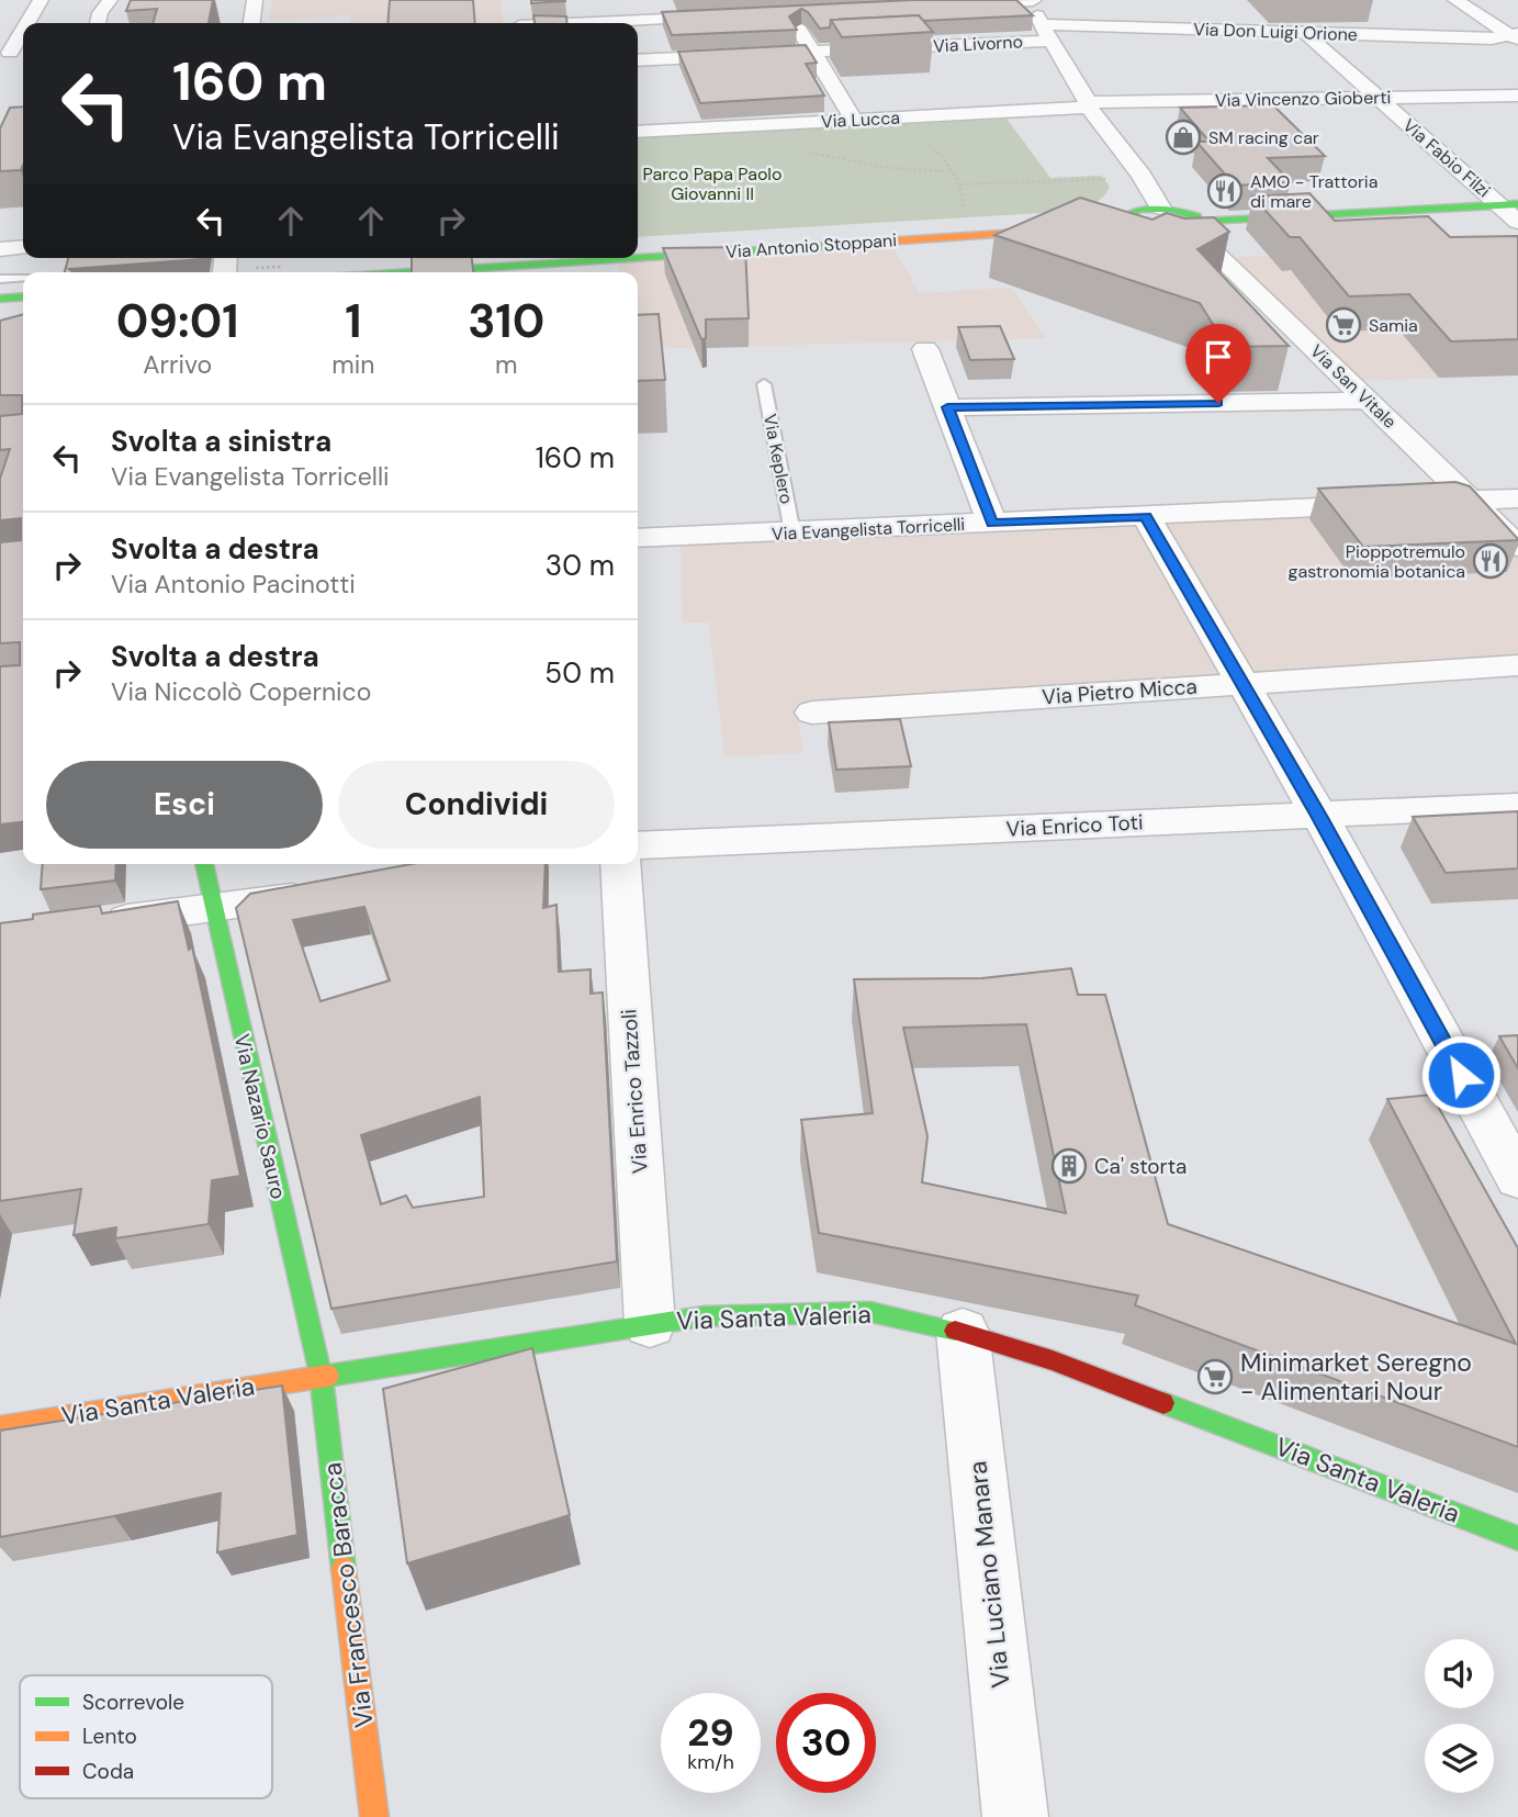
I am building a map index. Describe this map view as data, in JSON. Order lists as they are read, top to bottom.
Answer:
{
  "streets": {
    "street": [
      "Via Don Luigi Orione",
      "Via Livorno",
      "Via Vincenzo Gioberti",
      "Via Lucca",
      "Via Fabio Filzi",
      "Via Antonio Stoppani",
      "Via San Vitale",
      "Via Evangelista Torricelli",
      "Via Pietro Micca",
      "Via Enrico Toti",
      "Via Enrico Tazzoli",
      "Via Nazario Sauro",
      "Via Santa Valeria",
      "Via Luciano Manara",
      "Via Francesco Baracca"
    ],
    "lane": ["Via Keplero"]
  },
  "crossings": [
    ["Via Don Luigi Orione", "Via Livorno"],
    ["Via Don Luigi Orione", "Via Fabio Filzi"],
    ["Via Vincenzo Gioberti", "Via Lucca"],
    ["Via Vincenzo Gioberti", "Via Fabio Filzi"],
    ["Via San Vitale", "Via Evangelista Torricelli"],
    ["Via Keplero", "Via Evangelista Torricelli"],
    ["Via Enrico Tazzoli", "Via Santa Valeria"],
    ["Via Nazario Sauro", "Via Santa Valeria"],
    ["Via Nazario Sauro", "Via Francesco Baracca"],
    ["Via Santa Valeria", "Via Luciano Manara"],
    ["Via Santa Valeria", "Via Francesco Baracca"]
  ],
  "parks": ["Parco Papa Paolo Giovanni II"],
  "places": {
    "shop": ["SM racing car"],
    "restaurant": ["AMO - Trattoria di mare", "Pioppotremulo gastronomia botanica"],
    "supermarket": ["Samia", "Minimarket Seregno - Alimentari Nour"],
    "building": ["Ca' storta"]
  },
  "legend": ["Scorrevole", "Lento", "Coda"],
  "page": {
    "turn": ["160 m", "Via Evangelista Torricelli"],
    "eta": [
      "09:01",
      "Arrivo",
      "1",
      "min",
      "310",
      "m"
    ],
    "list": [
      {
        "name": "Svolta a sinistra",
        "note": "Via Evangelista Torricelli",
        "value": "160 m"
      },
      {
        "name": "Svolta a destra",
        "note": "Via Antonio Pacinotti",
        "value": "30 m"
      },
      {
        "name": "Svolta a destra",
        "note": "Via Niccolò Copernico",
        "value": "50 m"
      }
    ],
    "buttons": ["Esci", "Condividi"],
    "speed": "29 km/h",
    "limit": "30"
  }
}
